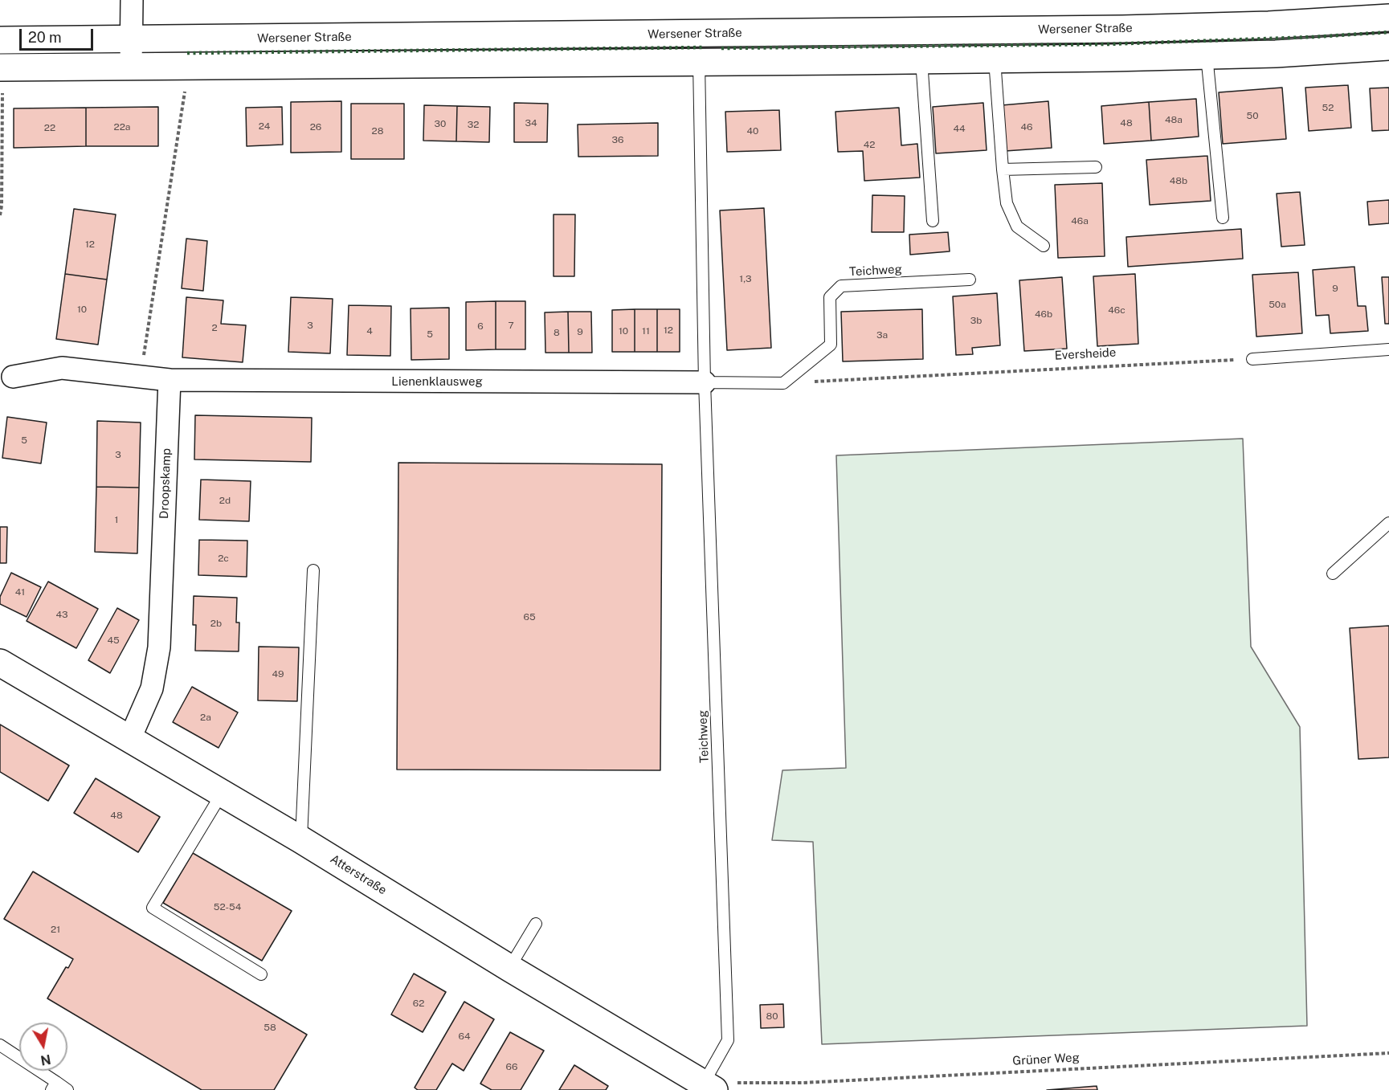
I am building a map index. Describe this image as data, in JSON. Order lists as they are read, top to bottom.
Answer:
{
  "streets": {
    "main road": ["Wersener Straße", "Atterstraße"],
    "street": ["Lienenklausweg", "Droopskamp"],
    "lane": ["Teichweg"],
    "path": ["Eversheide", "Grüner Weg"]
  },
  "crossings": [
    ["Teichweg", "Eversheide"],
    ["Teichweg", "Lienenklausweg"],
    ["Teichweg", "Atterstraße"],
    ["Teichweg", "Grüner Weg"],
    ["Lienenklausweg", "Droopskamp"],
    ["Droopskamp", "Atterstraße"],
    ["Atterstraße", "Grüner Weg"]
  ],
  "house_numbers": [
    "52",
    "50",
    "48a",
    "34",
    "48",
    "30",
    "32",
    "24",
    "22a",
    "26",
    "46",
    "22",
    "44",
    "28",
    "40",
    "36",
    "42",
    "48b",
    "46a",
    "12",
    "1,3",
    "9",
    "50a",
    "10",
    "46c",
    "46b",
    "3b",
    "3",
    "7",
    "6",
    "2",
    "12",
    "4",
    "10",
    "11",
    "9",
    "8",
    "5",
    "3a",
    "5",
    "3",
    "2d",
    "1",
    "2c",
    "41",
    "43",
    "65",
    "2b",
    "45",
    "49",
    "2a",
    "48",
    "52-54",
    "21",
    "62",
    "80",
    "58",
    "64",
    "66"
  ],
  "scale_bar": "20 m",
  "north": "bottom"
}
